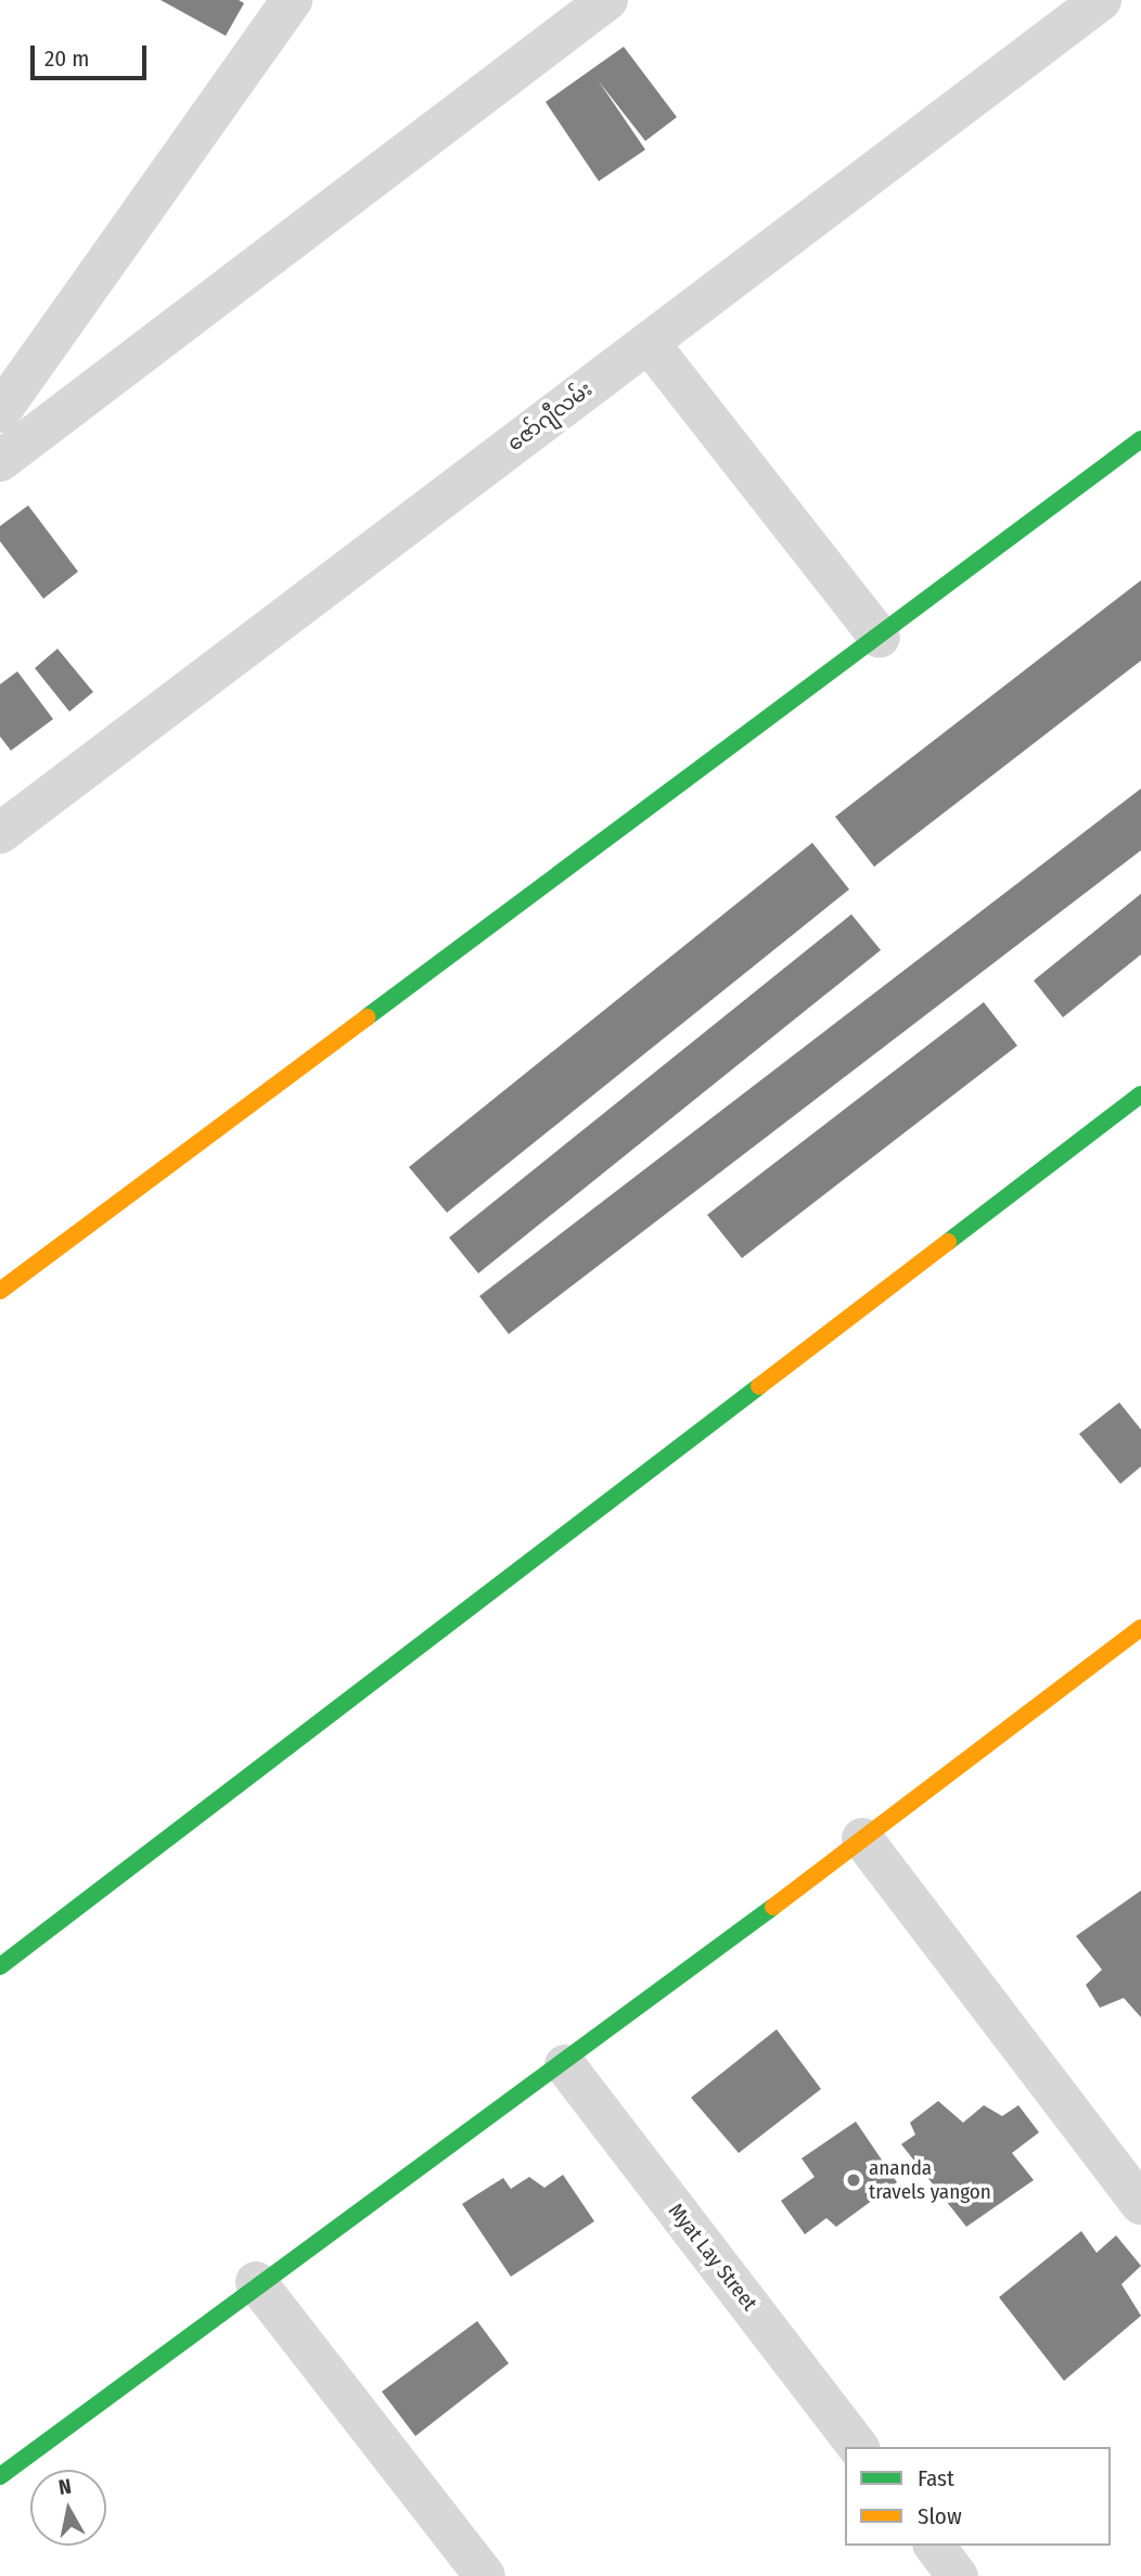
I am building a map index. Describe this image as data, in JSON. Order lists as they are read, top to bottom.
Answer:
{
  "streets": {
    "street": ["ဇော်ဂျီလမ်း", "Myat Lay Street"]
  },
  "places": ["ananda travels yangon"],
  "legend": ["Fast", "Slow"],
  "scale_bar": "20 m",
  "north": "top"
}
